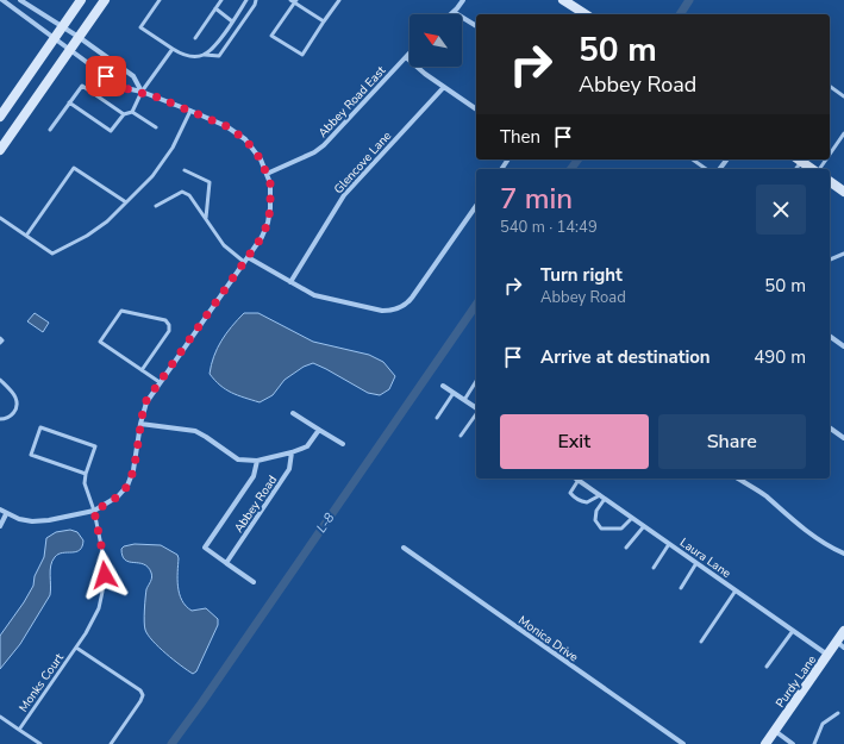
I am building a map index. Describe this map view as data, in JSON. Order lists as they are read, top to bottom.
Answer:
{
  "streets": {
    "main road": ["Purdy Lane"],
    "street": [
      "Abbey Road East",
      "Glencove Lane",
      "Abbey Road",
      "Laura Lane",
      "Monica Drive"
    ],
    "lane": ["Monks Court"]
  },
  "crossings": [
    ["Laura Lane", "Purdy Lane"]
  ],
  "water": ["L-8"],
  "north": "top left",
  "page": {
    "turn": ["50 m", "Abbey Road"],
    "then": "Then",
    "heading": ["7 min", "540 m · 14:49"],
    "list": [
      {
        "name": "Turn right",
        "note": "Abbey Road",
        "value": "50 m"
      },
      {
        "name": "Arrive at destination",
        "value": "490 m"
      }
    ],
    "buttons": ["Exit", "Share"]
  }
}
